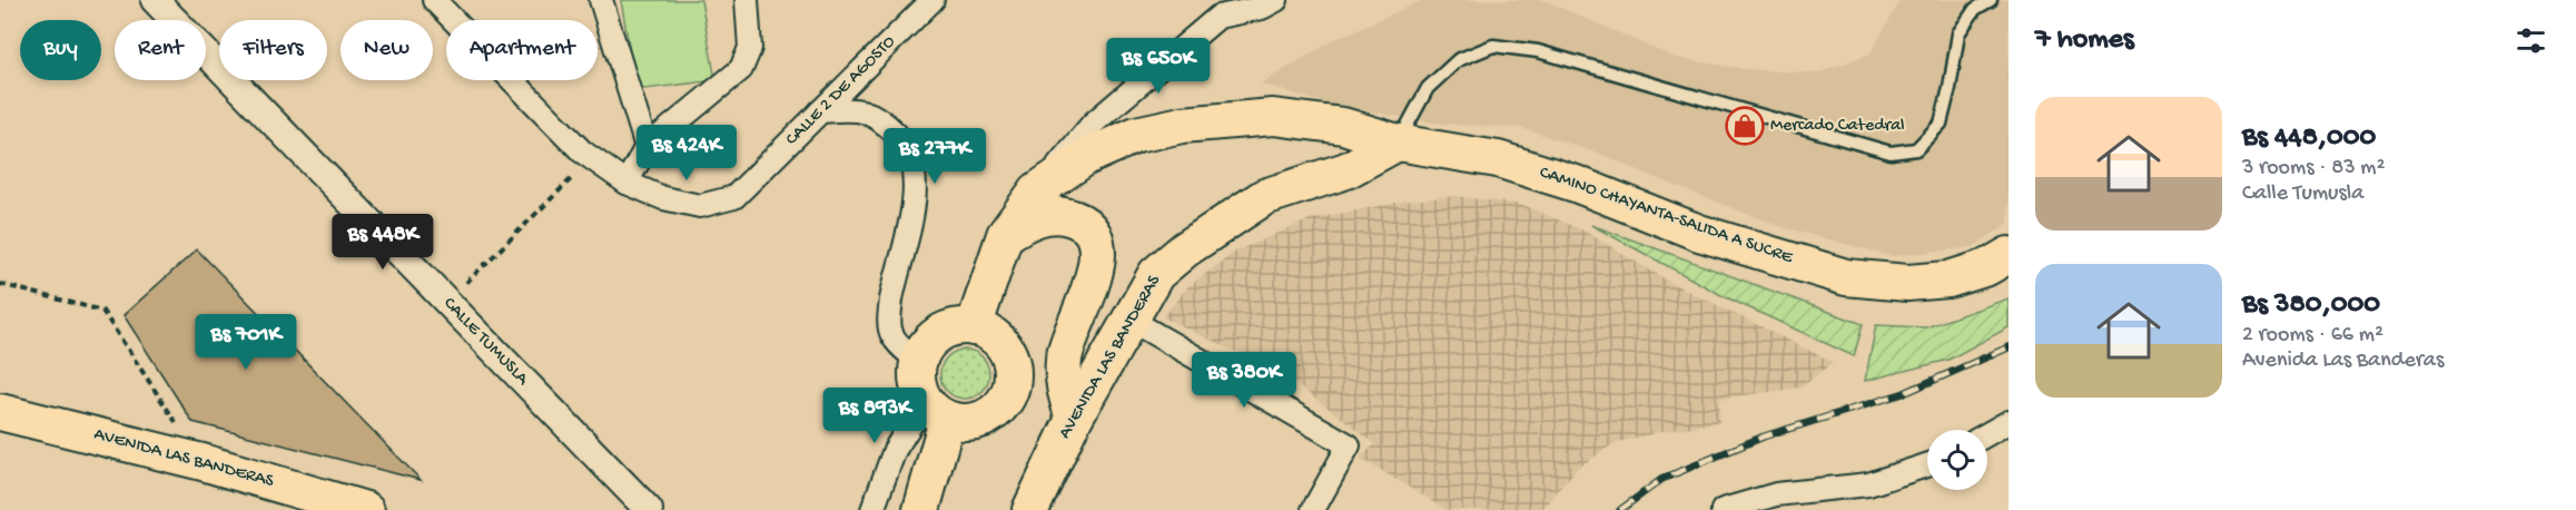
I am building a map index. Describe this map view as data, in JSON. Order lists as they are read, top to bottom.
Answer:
{
  "streets": {
    "main road": ["CAMINO CHAYANTA-SALIDA A SUCRE", "AVENIDA LAS BANDERAS"],
    "street": ["CALLE 2 DE AGOSTO", "CALLE TUMUSLA"]
  },
  "crossings": [
    ["CAMINO CHAYANTA-SALIDA A SUCRE", "AVENIDA LAS BANDERAS"]
  ],
  "places": {
    "shop": ["Mercado Catedral"]
  },
  "page": {
    "heading": "7 homes",
    "chip": [
      "Buy",
      "Rent",
      "Filters",
      "New",
      "Apartment"
    ],
    "price": [
      "Bs 650K",
      "Bs 424K",
      "Bs 277K",
      "Bs 448K",
      "Bs 701K",
      "Bs 380K",
      "Bs 893K"
    ],
    "list": [
      {
        "name": "Bs 448,000",
        "note": "3 rooms · 83 m² · Calle Tumusla"
      },
      {
        "name": "Bs 380,000",
        "note": "2 rooms · 66 m² · Avenida Las Banderas"
      }
    ]
  }
}
